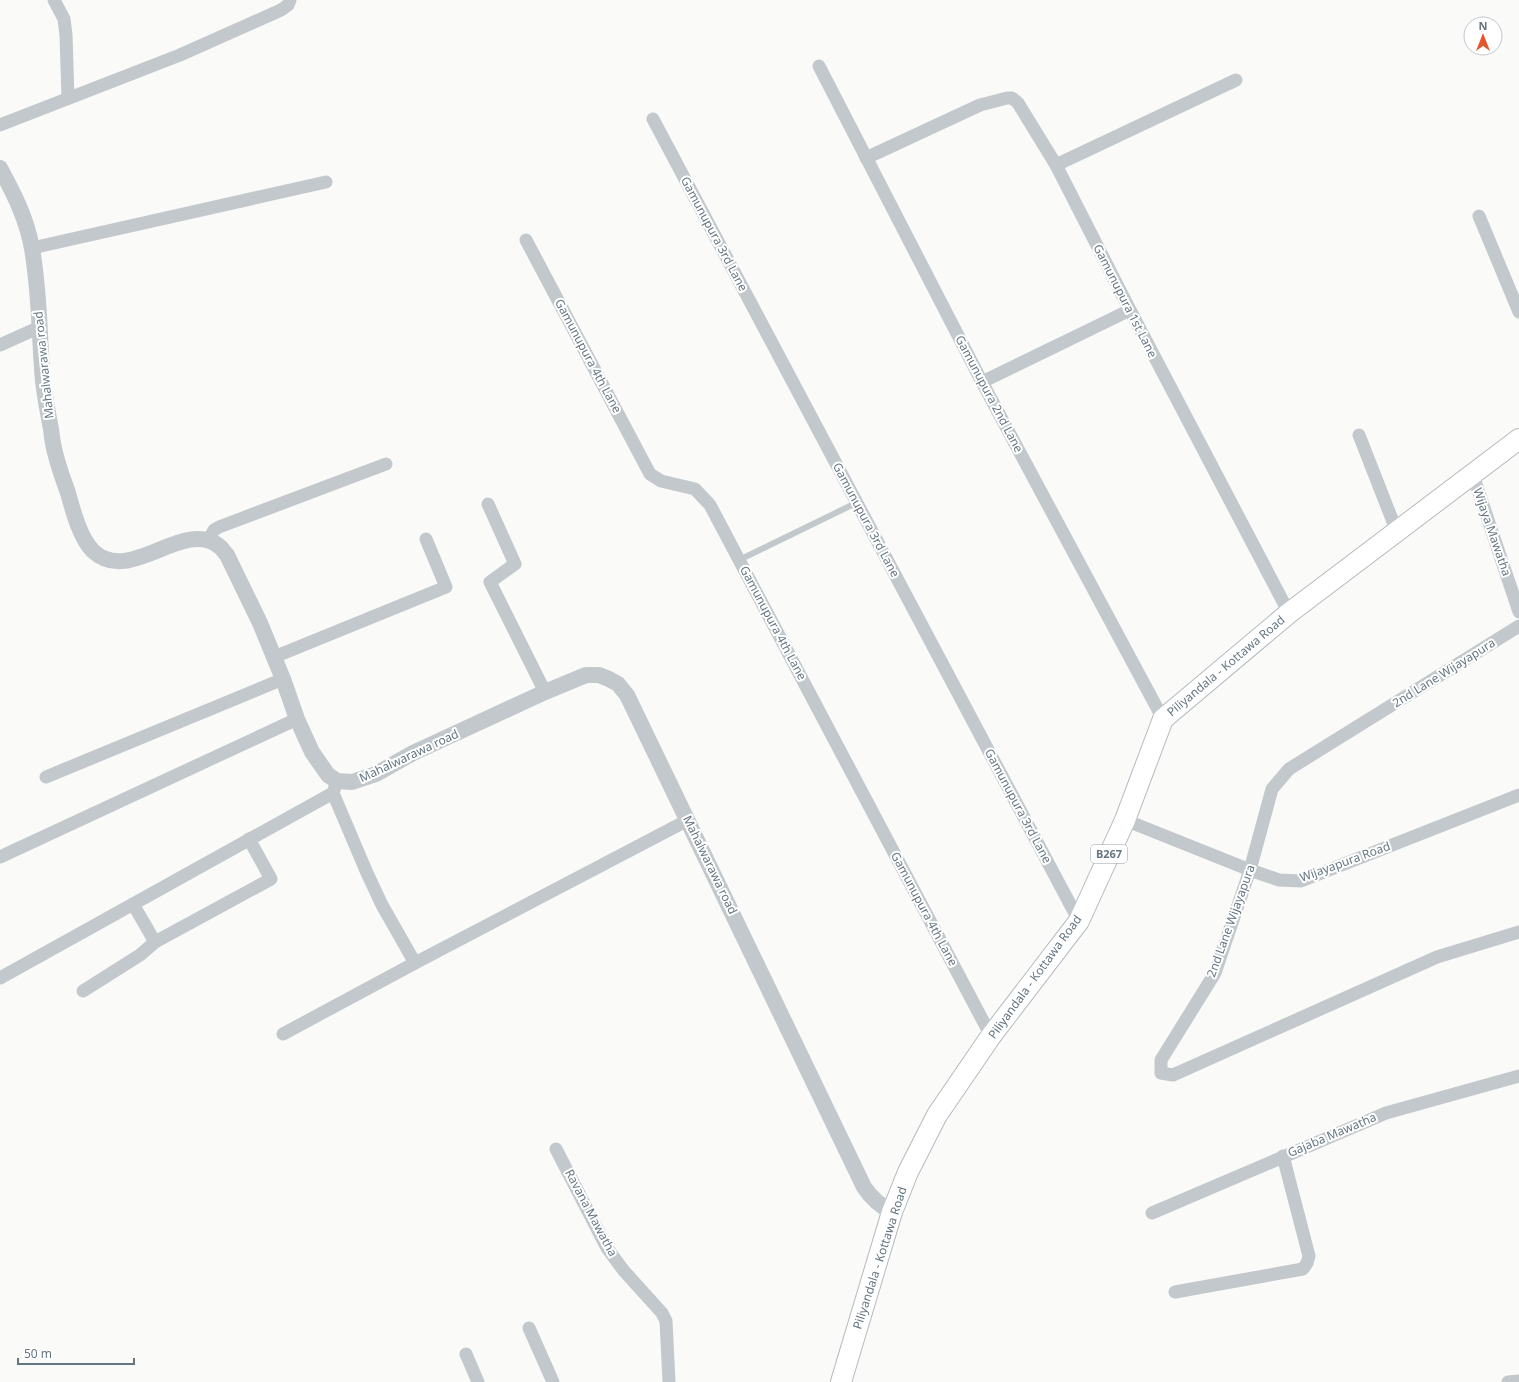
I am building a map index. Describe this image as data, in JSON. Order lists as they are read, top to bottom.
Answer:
{
  "streets": {
    "main road": ["Piliyandala - Kottawa Road", "B267"],
    "street": [
      "Gamunupura 3rd Lane",
      "Gamunupura 1st Lane",
      "Gamunupura 4th Lane",
      "Mahalwarawa road",
      "Gamunupura 2nd Lane",
      "Wijaya Mawatha",
      "2nd Lane Wijayapura",
      "Wijayapura Road",
      "Gajaba Mawatha",
      "Ravana Mawatha"
    ]
  },
  "crossings": [
    ["Gamunupura 3rd Lane", "Piliyandala - Kottawa Road"],
    ["Gamunupura 1st Lane", "Gamunupura 2nd Lane"],
    ["Gamunupura 1st Lane", "Piliyandala - Kottawa Road"],
    ["Gamunupura 4th Lane", "Piliyandala - Kottawa Road"],
    ["Mahalwarawa road", "Piliyandala - Kottawa Road"],
    ["Gamunupura 2nd Lane", "Piliyandala - Kottawa Road"],
    ["Wijaya Mawatha", "Piliyandala - Kottawa Road"],
    ["Piliyandala - Kottawa Road", "Wijayapura Road"],
    ["2nd Lane Wijayapura", "Wijayapura Road"]
  ],
  "scale_bar": "50 m",
  "north": "top"
}
